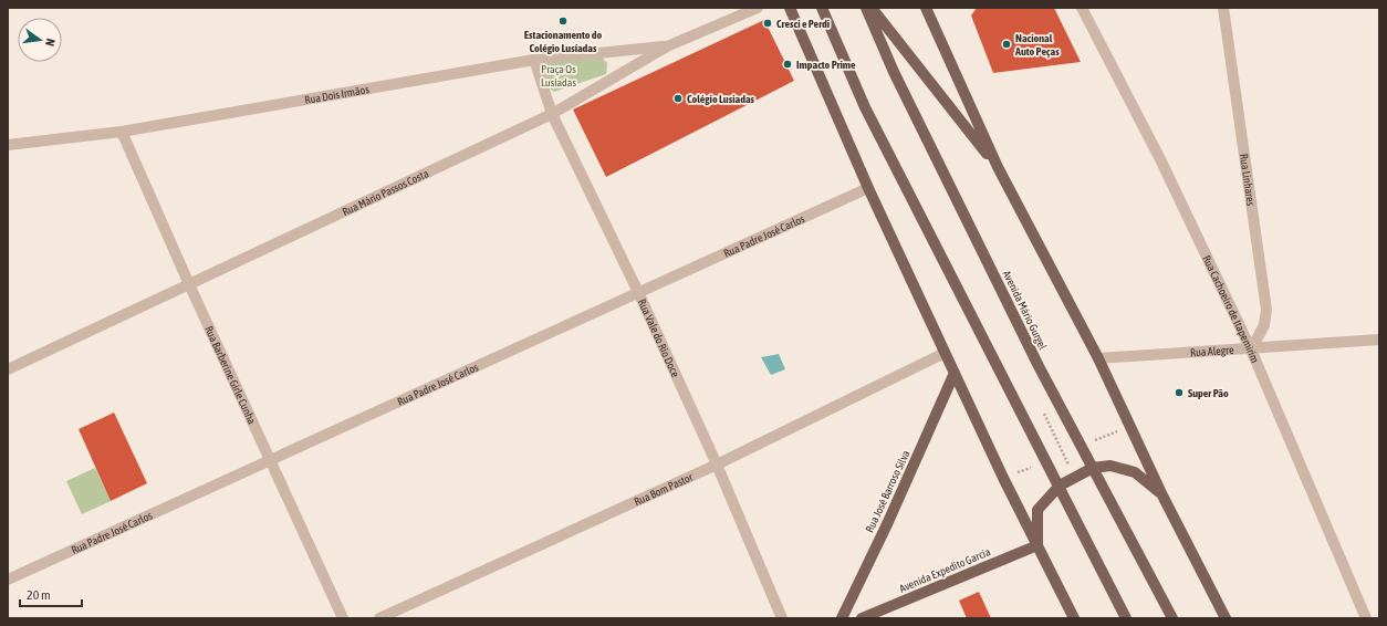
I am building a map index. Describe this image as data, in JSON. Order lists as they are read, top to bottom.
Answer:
{
  "streets": {
    "main road": ["Avenida Mário Gurgel", "Rua José Barroso Silva", "Avenida Expedito Garcia"],
    "street": [
      "Rua Dois Irmãos",
      "Rua Linhares",
      "Rua Mário Passos Costa",
      "Rua Padre José Carlos",
      "Rua Cachoeiro de Itapemirim",
      "Rua Vale do Rio Doce",
      "Rua Alegre",
      "Rua Barberine Girle Cunha",
      "Rua Bom Pastor"
    ]
  },
  "crossings": [
    ["Rua Dois Irmãos", "Rua Mário Passos Costa"],
    ["Rua Dois Irmãos", "Rua Vale do Rio Doce"],
    ["Rua Dois Irmãos", "Rua Barberine Girle Cunha"],
    ["Rua Linhares", "Rua Cachoeiro de Itapemirim"],
    ["Rua Linhares", "Rua Alegre"],
    ["Rua Mário Passos Costa", "Rua Vale do Rio Doce"],
    ["Rua Mário Passos Costa", "Rua Barberine Girle Cunha"],
    ["Rua Padre José Carlos", "Rua Vale do Rio Doce"],
    ["Rua Padre José Carlos", "Rua Barberine Girle Cunha"],
    ["Rua Cachoeiro de Itapemirim", "Rua Alegre"],
    ["Rua Vale do Rio Doce", "Rua Bom Pastor"]
  ],
  "parks": ["Praça Os Lusíadas"],
  "places": [
    "Estacionamento do Colégio Lusíadas",
    "Cresci e Perdi",
    "Nacional Auto Peças",
    "Impacto Prime",
    "Colégio Lusiadas",
    "Super Pão"
  ],
  "scale_bar": "20 m",
  "north": "right"
}
